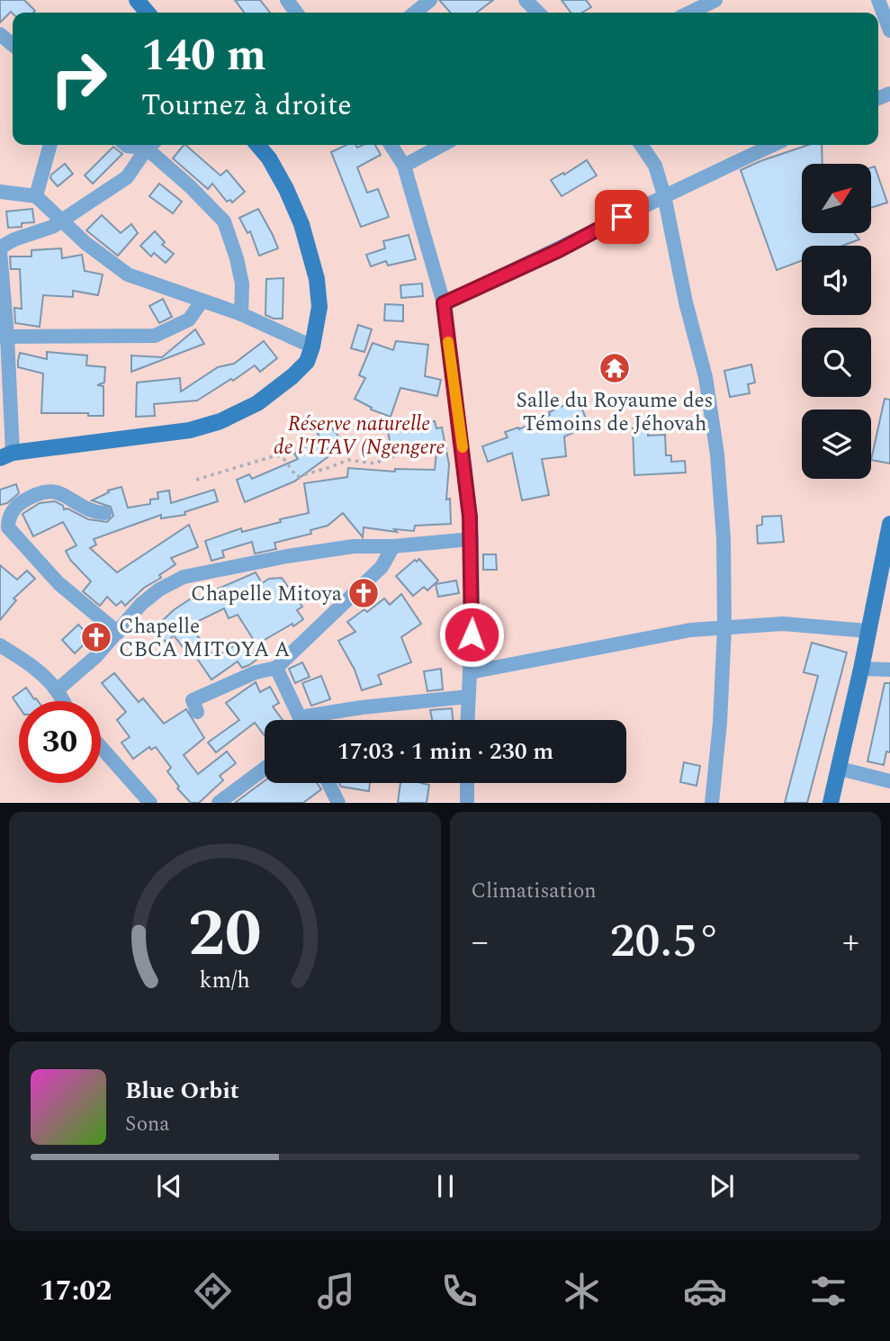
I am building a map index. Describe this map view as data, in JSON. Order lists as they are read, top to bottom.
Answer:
{
  "parks": ["Réserve naturelle de l'ITAV (Ngengere"],
  "places": {
    "temple": ["Salle du Royaume des Témoins de Jéhovah"],
    "church": ["Chapelle Mitoya", "Chapelle CBCA MITOYA A"]
  },
  "north": "top right",
  "page": {
    "turn": ["140 m", "Tournez à droite"],
    "limit": "30",
    "trip": "17:03 · 1 min · 230 m",
    "tile": "Climatisation",
    "heat": ["−", "20.5°", "+"],
    "song": ["Blue Orbit", "Sona"],
    "tabs": "17:02",
    "gauge": ["20", "km/h"]
  }
}
